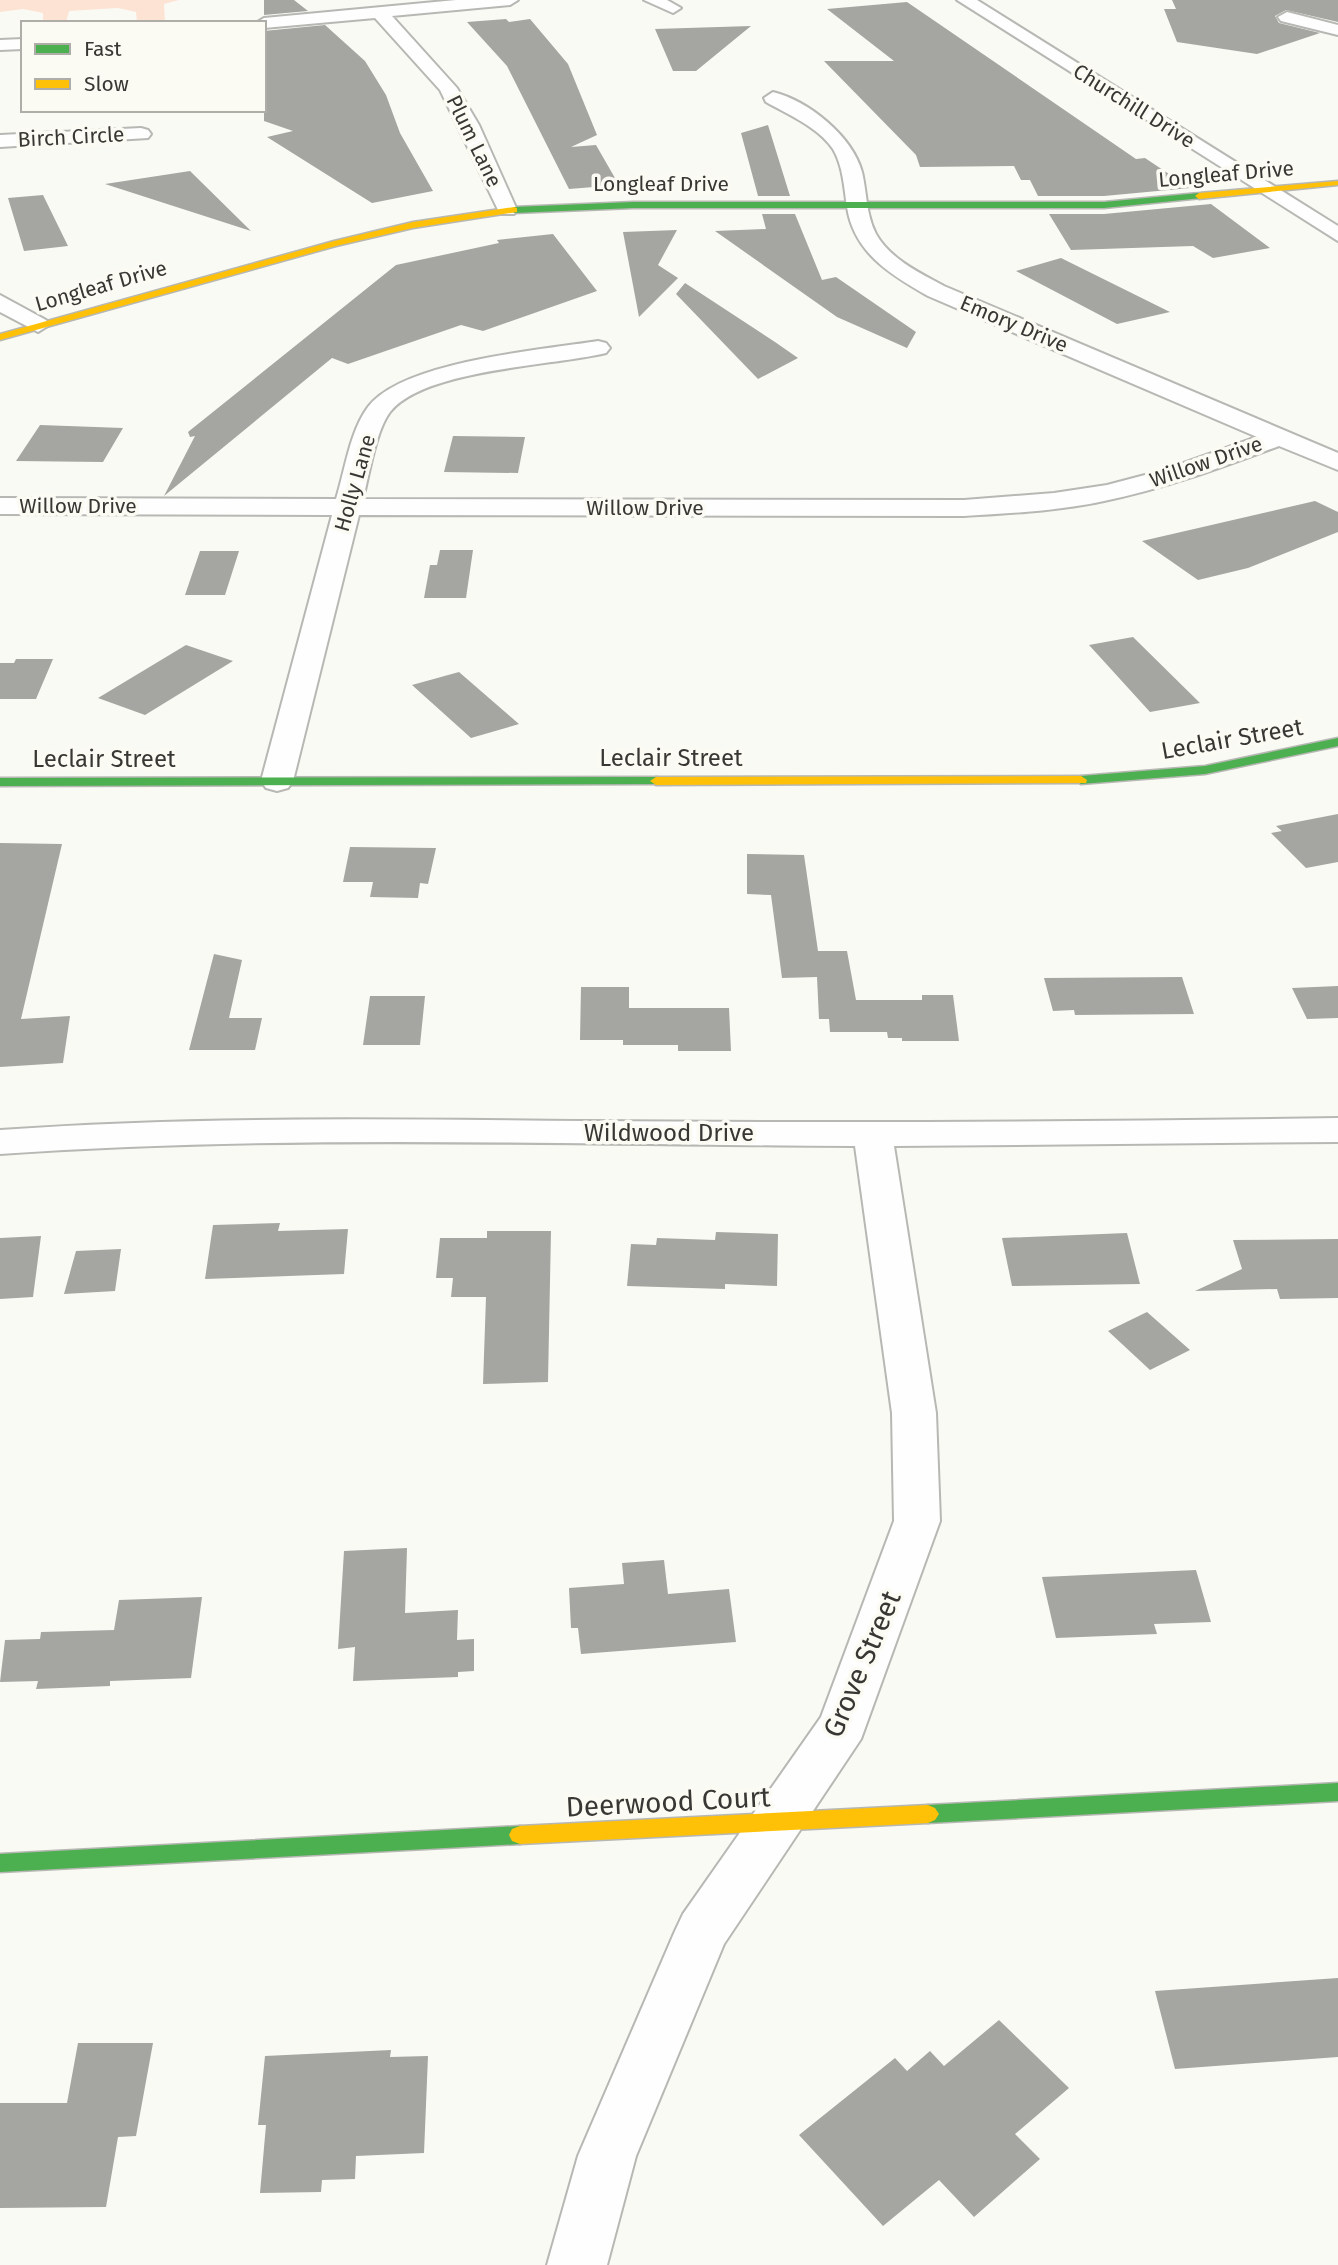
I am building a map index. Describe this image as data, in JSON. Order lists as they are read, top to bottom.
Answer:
{
  "streets": {
    "street": [
      "Churchill Drive",
      "Birch Circle",
      "Plum Lane",
      "Longleaf Drive",
      "Emory Drive",
      "Willow Drive",
      "Holly Lane",
      "Leclair Street",
      "Wildwood Drive",
      "Grove Street",
      "Deerwood Court"
    ]
  },
  "crossings": [
    ["Churchill Drive", "Longleaf Drive"],
    ["Plum Lane", "Longleaf Drive"],
    ["Longleaf Drive", "Emory Drive"],
    ["Emory Drive", "Willow Drive"],
    ["Willow Drive", "Holly Lane"],
    ["Holly Lane", "Leclair Street"],
    ["Wildwood Drive", "Grove Street"],
    ["Grove Street", "Deerwood Court"]
  ],
  "legend": ["Fast", "Slow"]
}
